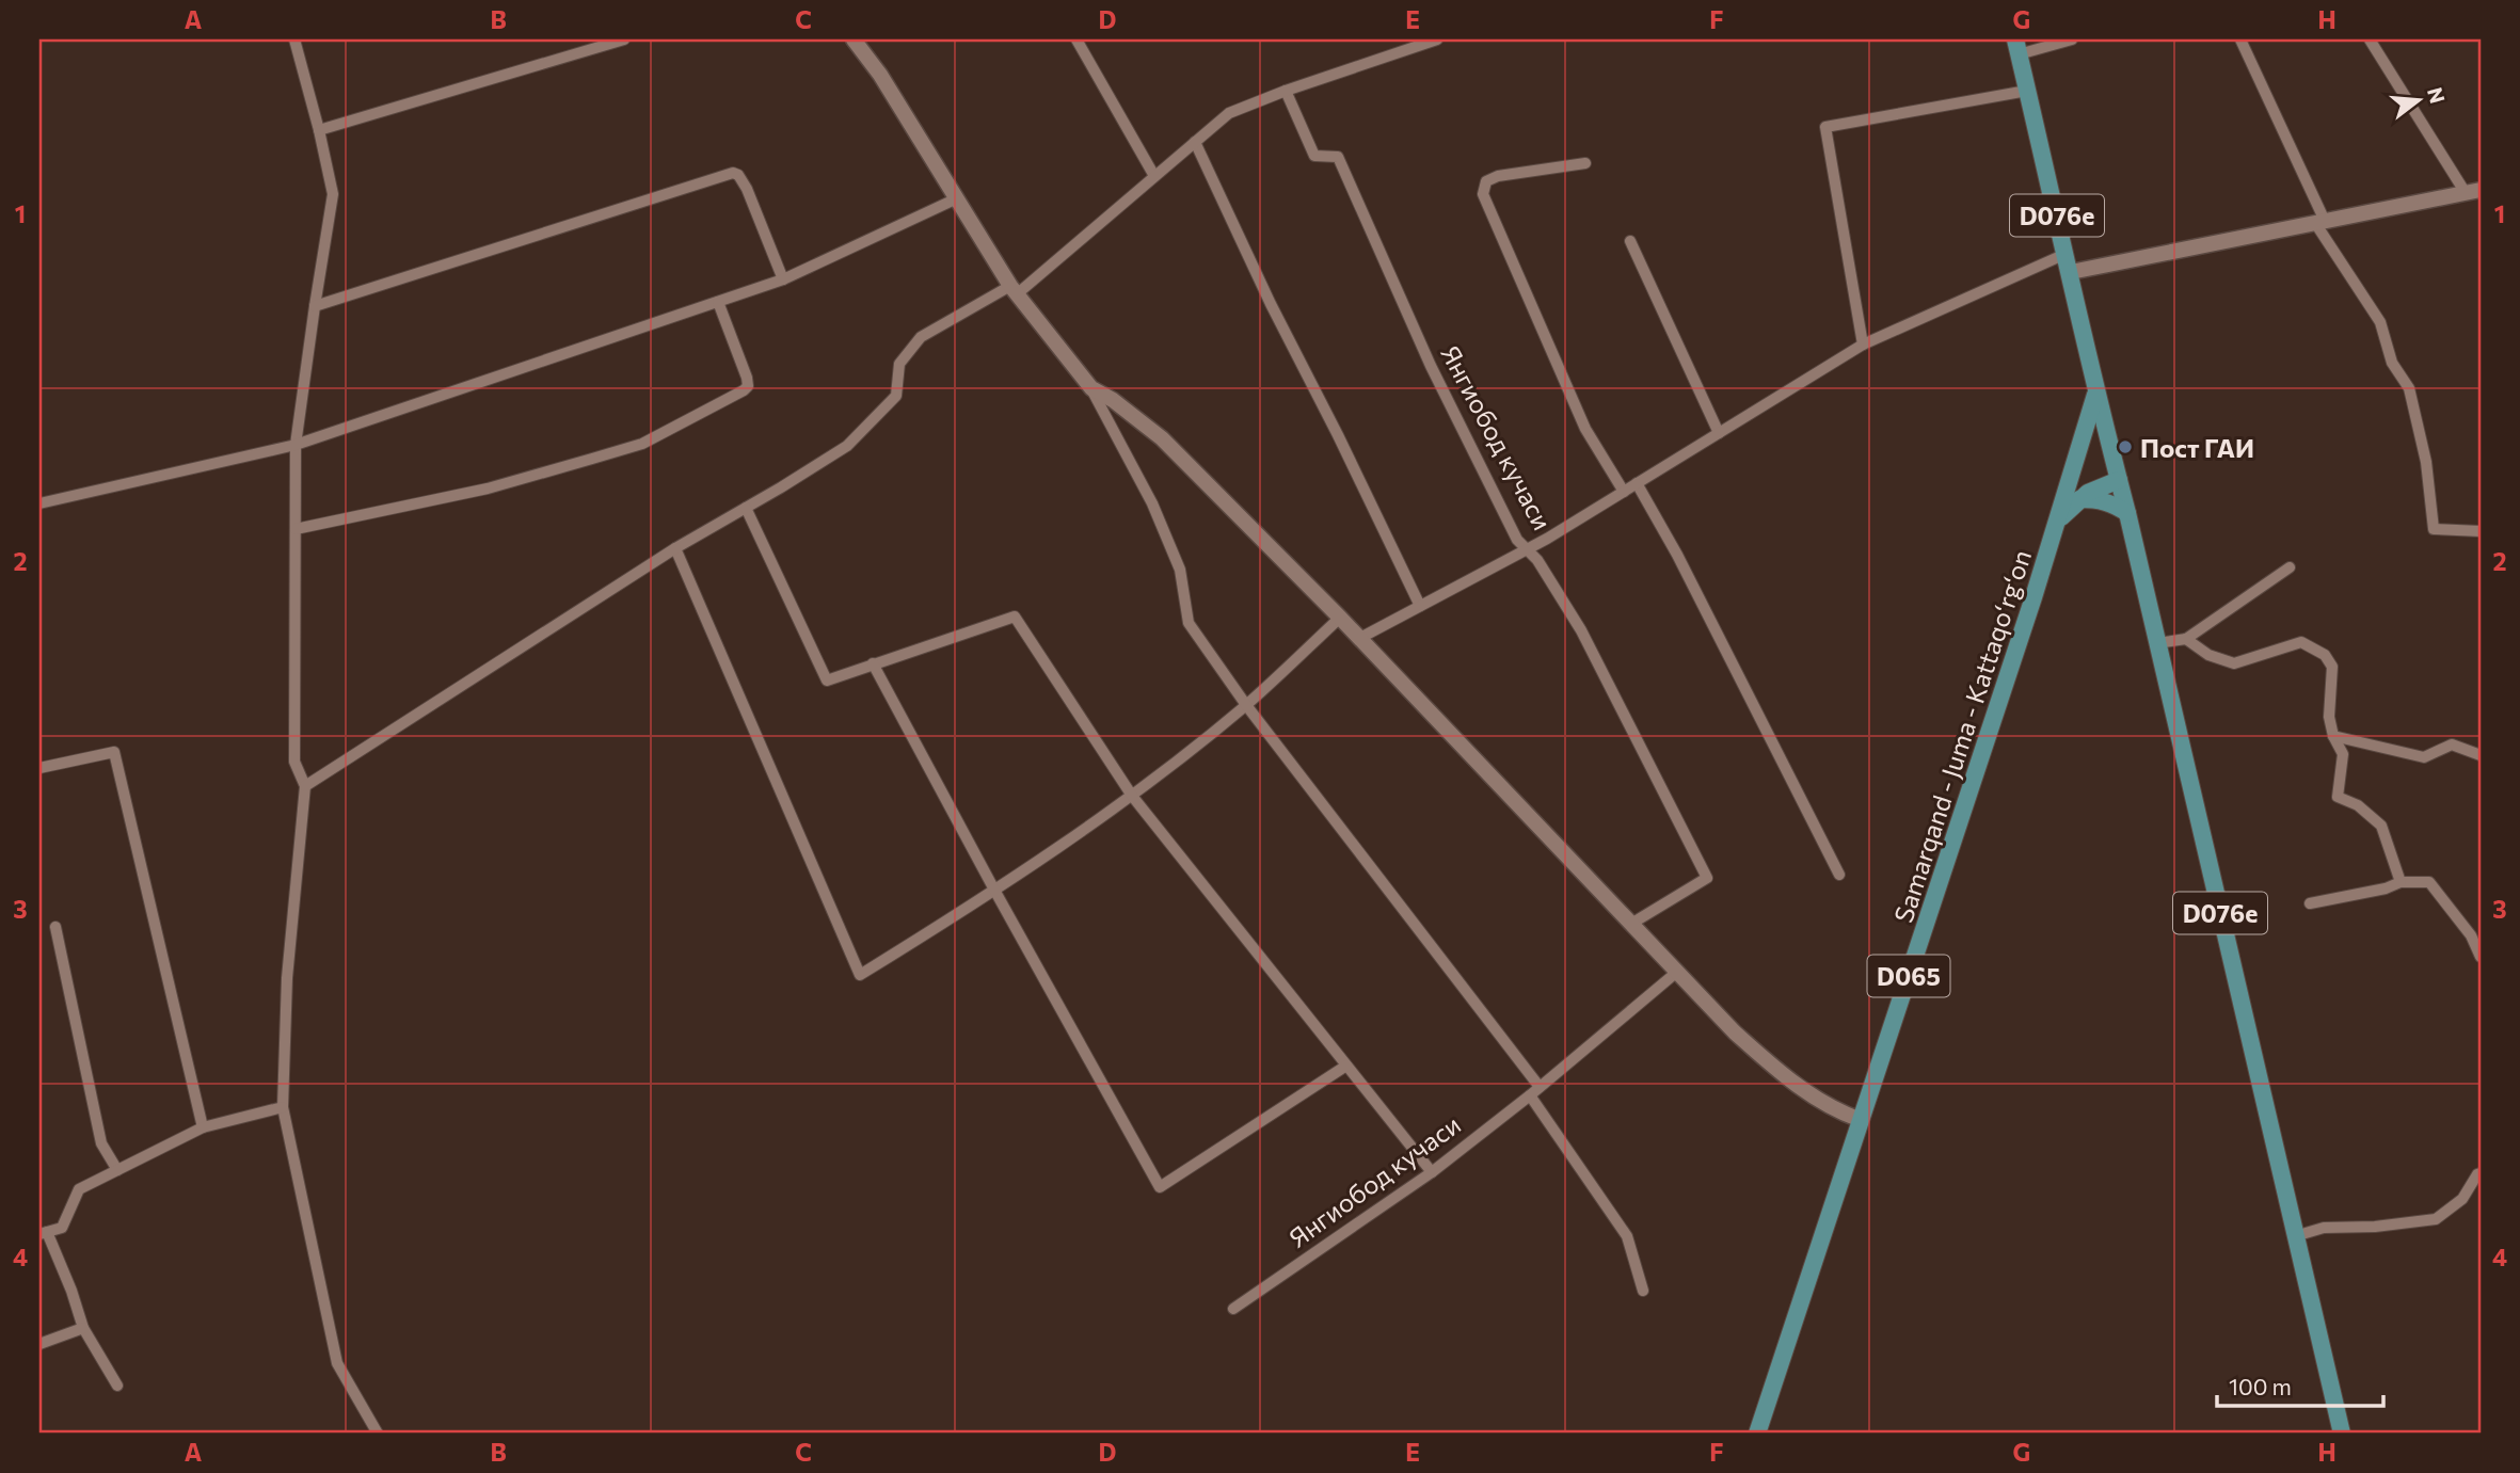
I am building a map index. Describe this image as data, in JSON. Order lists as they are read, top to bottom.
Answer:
{
  "streets": {
    "main road": ["D076e", "Samarqand - Juma - Kattaqo‘rg‘on", "D065"],
    "street": ["Янгиобод кучаси"]
  },
  "crossings": [
    ["D076e", "Samarqand - Juma - Kattaqo‘rg‘on"],
    ["D076e", "D065"],
    ["Samarqand - Juma - Kattaqo‘rg‘on", "D065"]
  ],
  "places": ["Пост ГАИ"],
  "scale_bar": "100 m",
  "north": "right",
  "grid": {
    "columns": [
      "A",
      "B",
      "C",
      "D",
      "E",
      "F",
      "G",
      "H"
    ],
    "rows": [
      "1",
      "2",
      "3",
      "4"
    ]
  }
}
